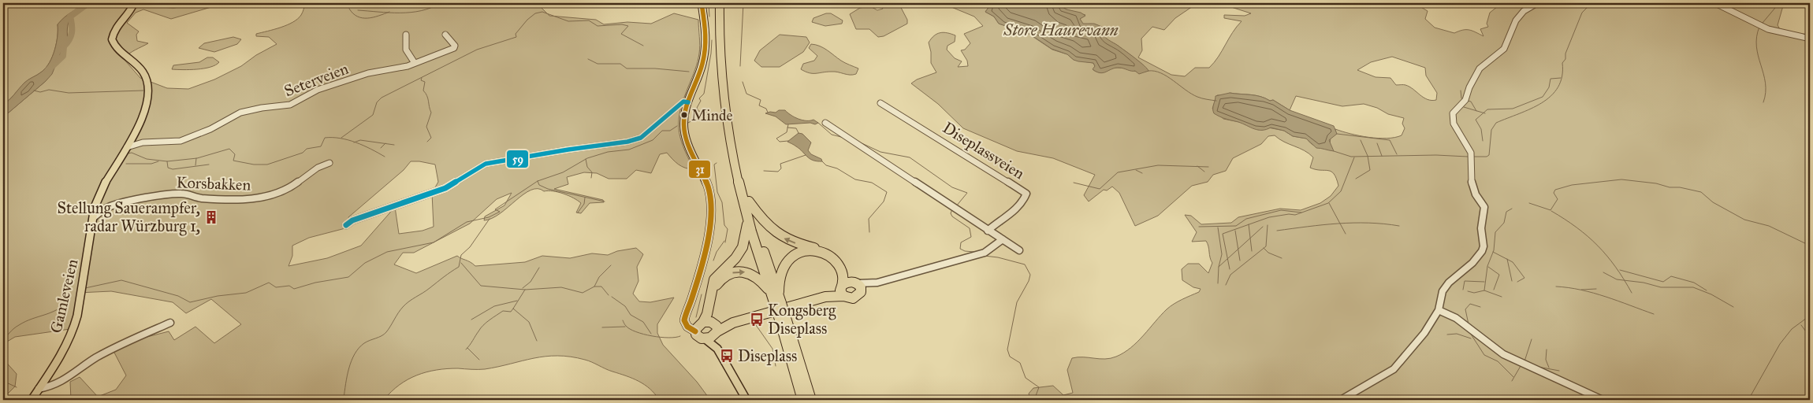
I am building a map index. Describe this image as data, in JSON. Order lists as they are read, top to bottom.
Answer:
{
  "streets": {
    "main road": ["Gamleveien"],
    "street": ["Seterveien", "Diseplassveien", "Korsbakken"]
  },
  "crossings": [
    ["Seterveien", "Gamleveien"],
    ["Korsbakken", "Gamleveien"]
  ],
  "water": ["Store Haurevann"],
  "places": {
    "other": ["Minde"],
    "building": ["Stellung Sauerampfer, radar Würzburg 1,"],
    "bus stop": ["Kongsberg Diseplass", "Diseplass"]
  },
  "lines": ["transit line 31", "transit line 59"]
}
